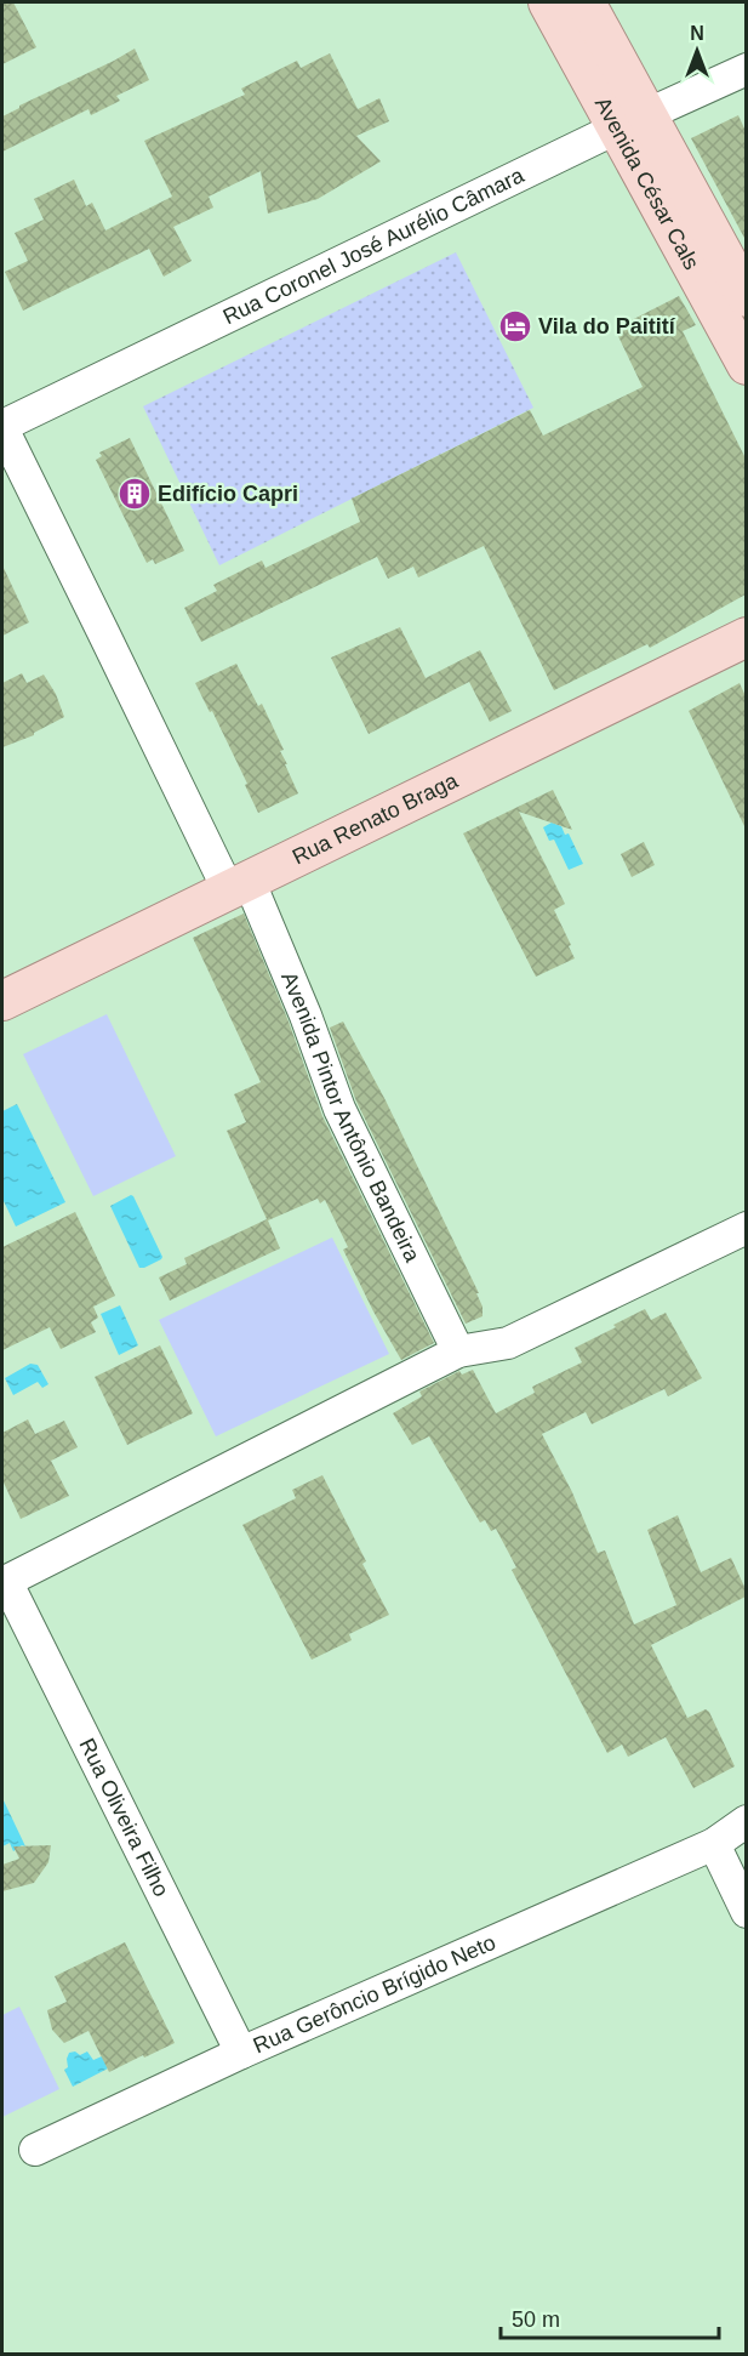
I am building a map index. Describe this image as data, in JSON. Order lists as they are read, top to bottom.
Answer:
{
  "streets": {
    "main road": ["Avenida César Cals", "Rua Renato Braga"],
    "street": [
      "Rua Coronel José Aurélio Câmara",
      "Avenida Pintor Antônio Bandeira",
      "Rua Oliveira Filho",
      "Rua Gerôncio Brígido Neto"
    ]
  },
  "crossings": [
    ["Avenida César Cals", "Rua Coronel José Aurélio Câmara"],
    ["Rua Coronel José Aurélio Câmara", "Avenida Pintor Antônio Bandeira"],
    ["Rua Renato Braga", "Avenida Pintor Antônio Bandeira"],
    ["Rua Oliveira Filho", "Rua Gerôncio Brígido Neto"]
  ],
  "places": {
    "hotel": ["Vila do Paitití"],
    "building": ["Edifício Capri"]
  },
  "scale_bar": "50 m",
  "north": "top"
}
